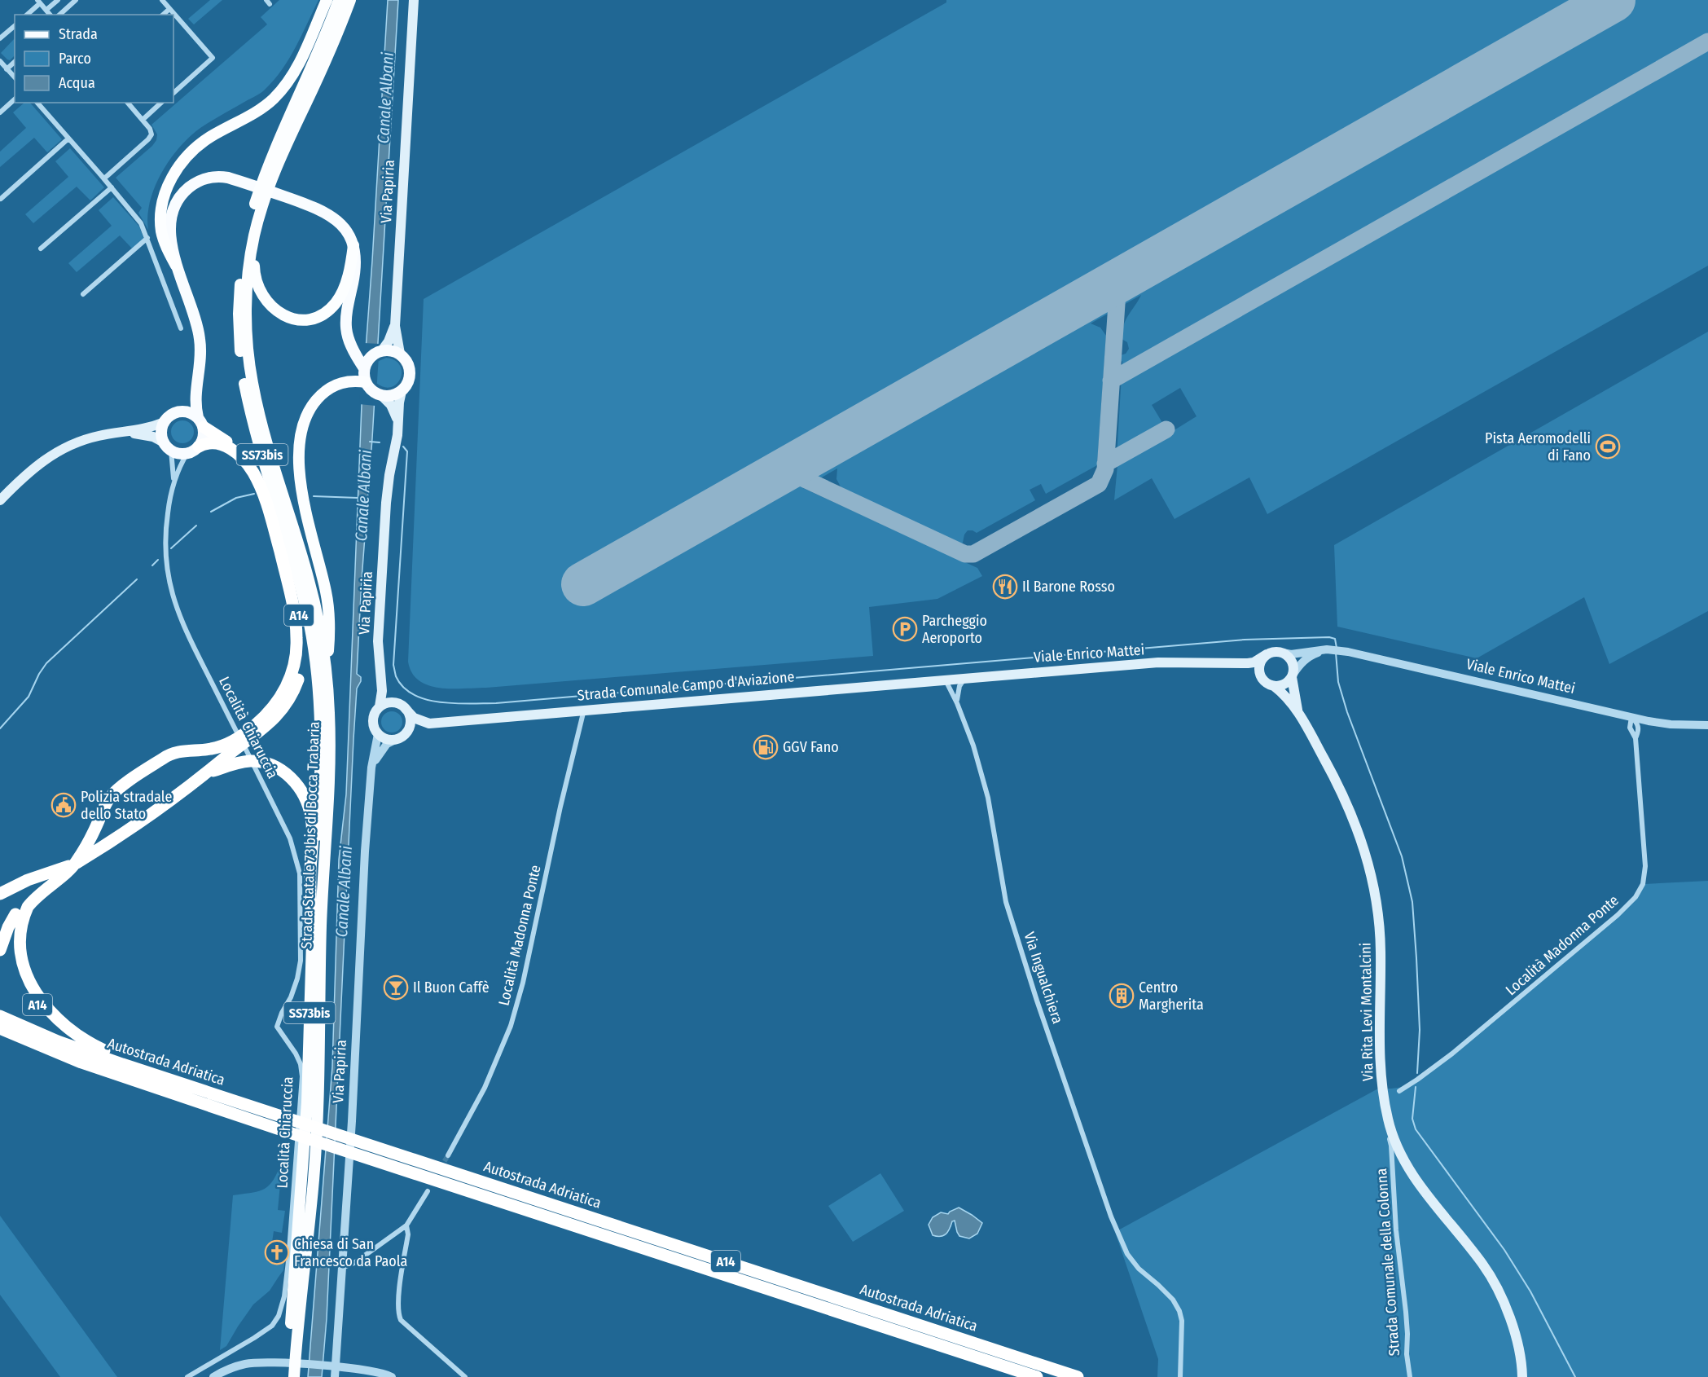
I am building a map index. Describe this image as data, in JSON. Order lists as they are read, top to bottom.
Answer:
{
  "streets": {
    "highway": [
      "SS73bis",
      "A14",
      "Strada Statale 73 bis di Bocca Trabaria",
      "Autostrada Adriatica"
    ],
    "main road": [
      "Via Papiria",
      "Viale Enrico Mattei",
      "Strada Comunale Campo d'Aviazione",
      "Via Rita Levi Montalcini"
    ],
    "street": [
      "Località Chiaruccia",
      "Località Madonna Ponte",
      "Via Ingualchiera",
      "Strada Comunale della Colonna"
    ]
  },
  "crossings": [
    ["Via Papiria", "Strada Comunale Campo d'Aviazione"],
    ["A14", "Autostrada Adriatica"],
    ["Viale Enrico Mattei", "Strada Comunale Campo d'Aviazione"],
    ["Viale Enrico Mattei", "Via Ingualchiera"],
    ["Viale Enrico Mattei", "Via Rita Levi Montalcini"],
    ["Strada Comunale Campo d'Aviazione", "Località Madonna Ponte"],
    ["Strada Comunale Campo d'Aviazione", "Via Ingualchiera"]
  ],
  "water": ["Canale Albani"],
  "places": {
    "sports": ["Pista Aeromodelli di Fano"],
    "restaurant": ["Il Barone Rosso"],
    "parking": ["Parcheggio Aeroporto"],
    "fuel station": ["GGV Fano"],
    "public building": ["Polizia stradale dello Stato"],
    "bar": ["Il Buon Caffè"],
    "building": ["Centro Margherita"],
    "church": ["Chiesa di San Francesco da Paola"]
  },
  "legend": ["Strada", "Parco", "Acqua"]
}
